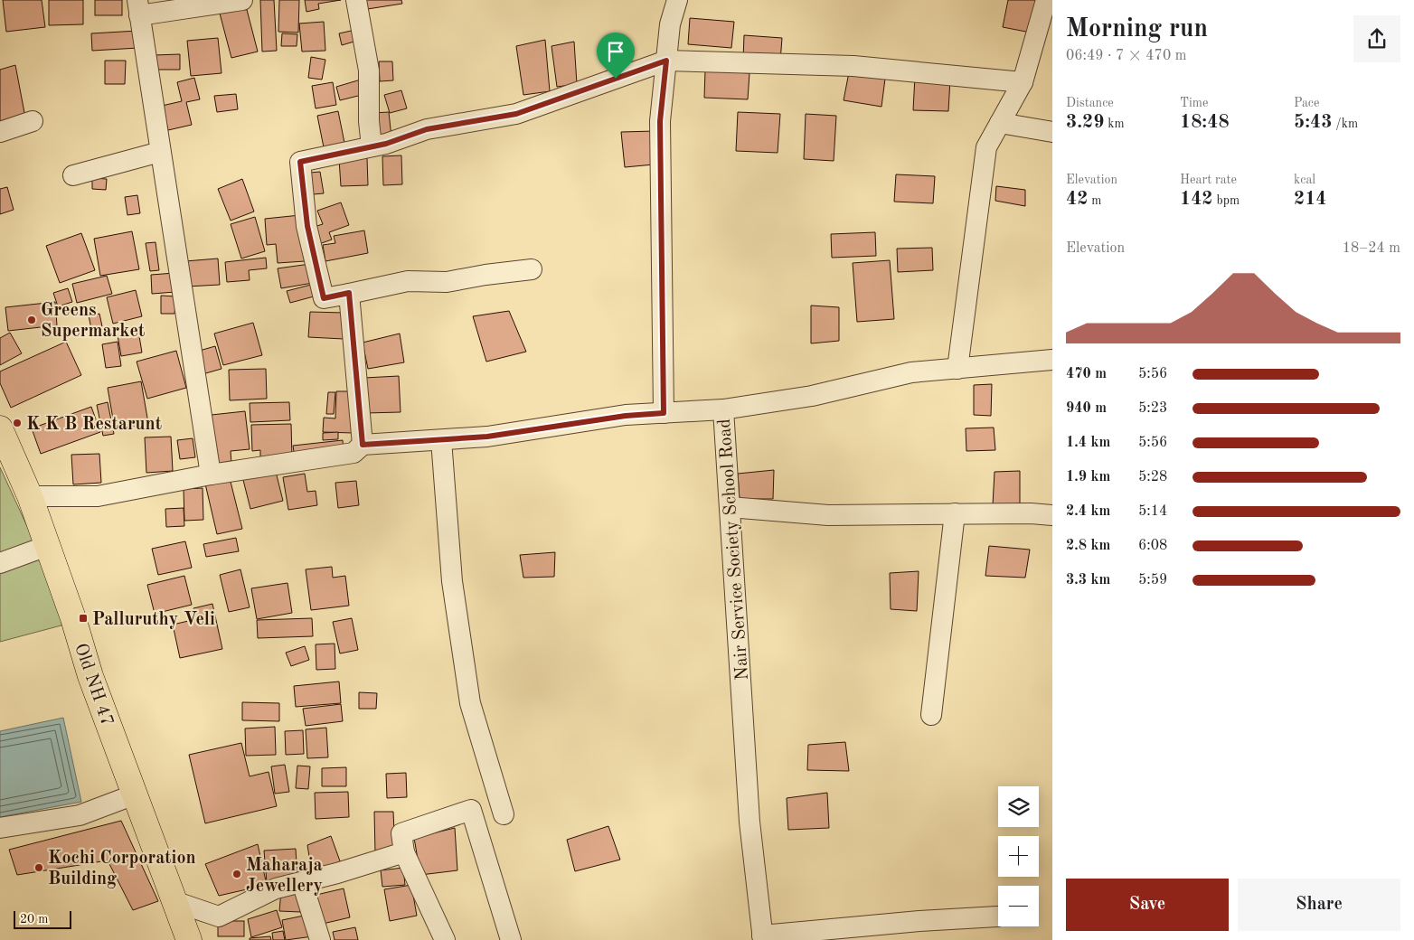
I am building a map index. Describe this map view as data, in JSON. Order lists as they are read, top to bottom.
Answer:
{
  "streets": {
    "main road": ["Old NH 47"],
    "street": ["Nair Service Society School Road"]
  },
  "places": {
    "other": [
      "Greens Supermarket",
      "K K B Restarunt",
      "Kochi Corporation Building",
      "Maharaja Jewellery"
    ],
    "transit": ["Palluruthy Veli"]
  },
  "scale_bar": "20 m",
  "page": {
    "heading": ["Morning run", "06:49 · 7 × 470 m"],
    "stats": [
      ["Distance", "3.29 km"],
      ["Time", "18:48"],
      ["Pace", "5:43 /km"],
      ["Elevation", "42 m"],
      ["Heart rate", "142 bpm"],
      ["kcal", "214"]
    ],
    "chart": ["Elevation", "18–24 m"],
    "list": [
      {
        "name": "470 m",
        "note": "5:56"
      },
      {
        "name": "940 m",
        "note": "5:23"
      },
      {
        "name": "1.4 km",
        "note": "5:56"
      },
      {
        "name": "1.9 km",
        "note": "5:28"
      },
      {
        "name": "2.4 km",
        "note": "5:14"
      },
      {
        "name": "2.8 km",
        "note": "6:08"
      },
      {
        "name": "3.3 km",
        "note": "5:59"
      }
    ],
    "map_buttons": ["+", "−"],
    "buttons": ["Save", "Share"],
    "scale": "20 m"
  }
}
